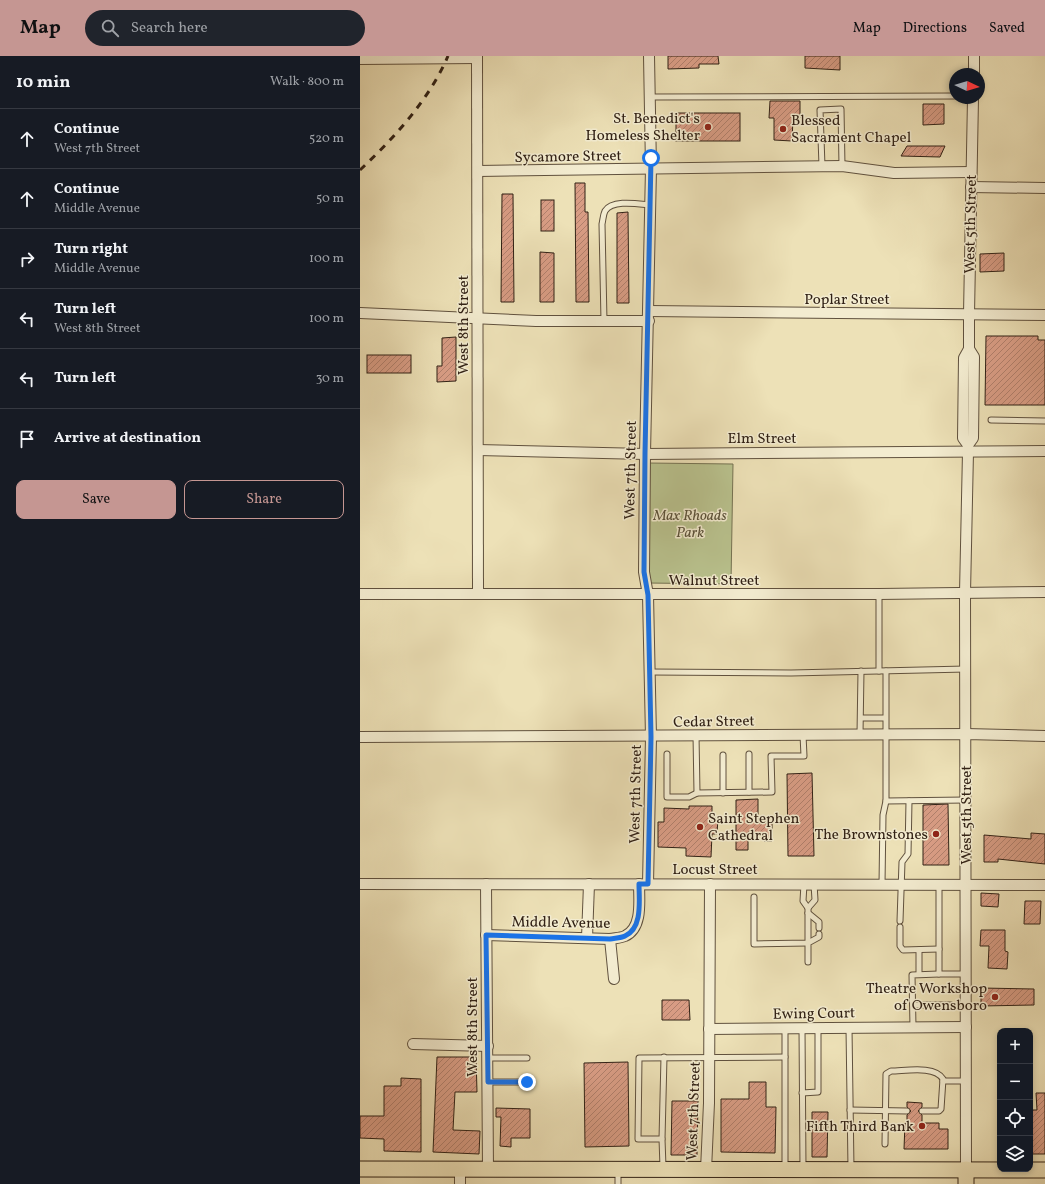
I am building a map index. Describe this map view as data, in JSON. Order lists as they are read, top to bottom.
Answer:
{
  "streets": {
    "street": [
      "Sycamore Street",
      "West 5th Street",
      "Poplar Street",
      "West 8th Street",
      "Elm Street",
      "West 7th Street",
      "Walnut Street",
      "Cedar Street",
      "Locust Street",
      "Middle Avenue",
      "Ewing Court"
    ]
  },
  "crossings": [
    ["Sycamore Street", "West 5th Street"],
    ["Sycamore Street", "West 8th Street"],
    ["Sycamore Street", "West 7th Street"],
    ["West 5th Street", "Poplar Street"],
    ["West 5th Street", "Elm Street"],
    ["West 5th Street", "Walnut Street"],
    ["West 5th Street", "Cedar Street"],
    ["West 5th Street", "Locust Street"],
    ["West 5th Street", "Ewing Court"],
    ["Poplar Street", "West 8th Street"],
    ["Poplar Street", "West 7th Street"],
    ["West 8th Street", "Elm Street"],
    ["West 8th Street", "Walnut Street"],
    ["West 8th Street", "Locust Street"],
    ["West 8th Street", "Middle Avenue"],
    ["Elm Street", "West 7th Street"],
    ["West 7th Street", "Walnut Street"],
    ["West 7th Street", "Cedar Street"],
    ["West 7th Street", "Locust Street"],
    ["West 7th Street", "Middle Avenue"],
    ["West 7th Street", "Ewing Court"],
    ["Locust Street", "Middle Avenue"]
  ],
  "parks": ["Max Rhoads Park"],
  "places": [
    "St. Benedict's Homeless Shelter",
    "Blessed Sacrament Chapel",
    "Saint Stephen Cathedral",
    "The Brownstones",
    "Theatre Workshop of Owensboro",
    "Fifth Third Bank"
  ],
  "north": "right",
  "page": {
    "header": "Map",
    "search": "Search here",
    "nav": ["Map", "Directions", "Saved"],
    "heading": ["10 min", "Walk · 800 m"],
    "list": [
      ["Continue", "West 7th Street", "520 m"],
      ["Continue", "Middle Avenue", "50 m"],
      ["Turn right", "Middle Avenue", "100 m"],
      ["Turn left", "West 8th Street", "100 m"],
      ["Turn left", "30 m"],
      "Arrive at destination"
    ],
    "buttons": ["Save", "Share"],
    "map_buttons": ["+", "−"]
  }
}
